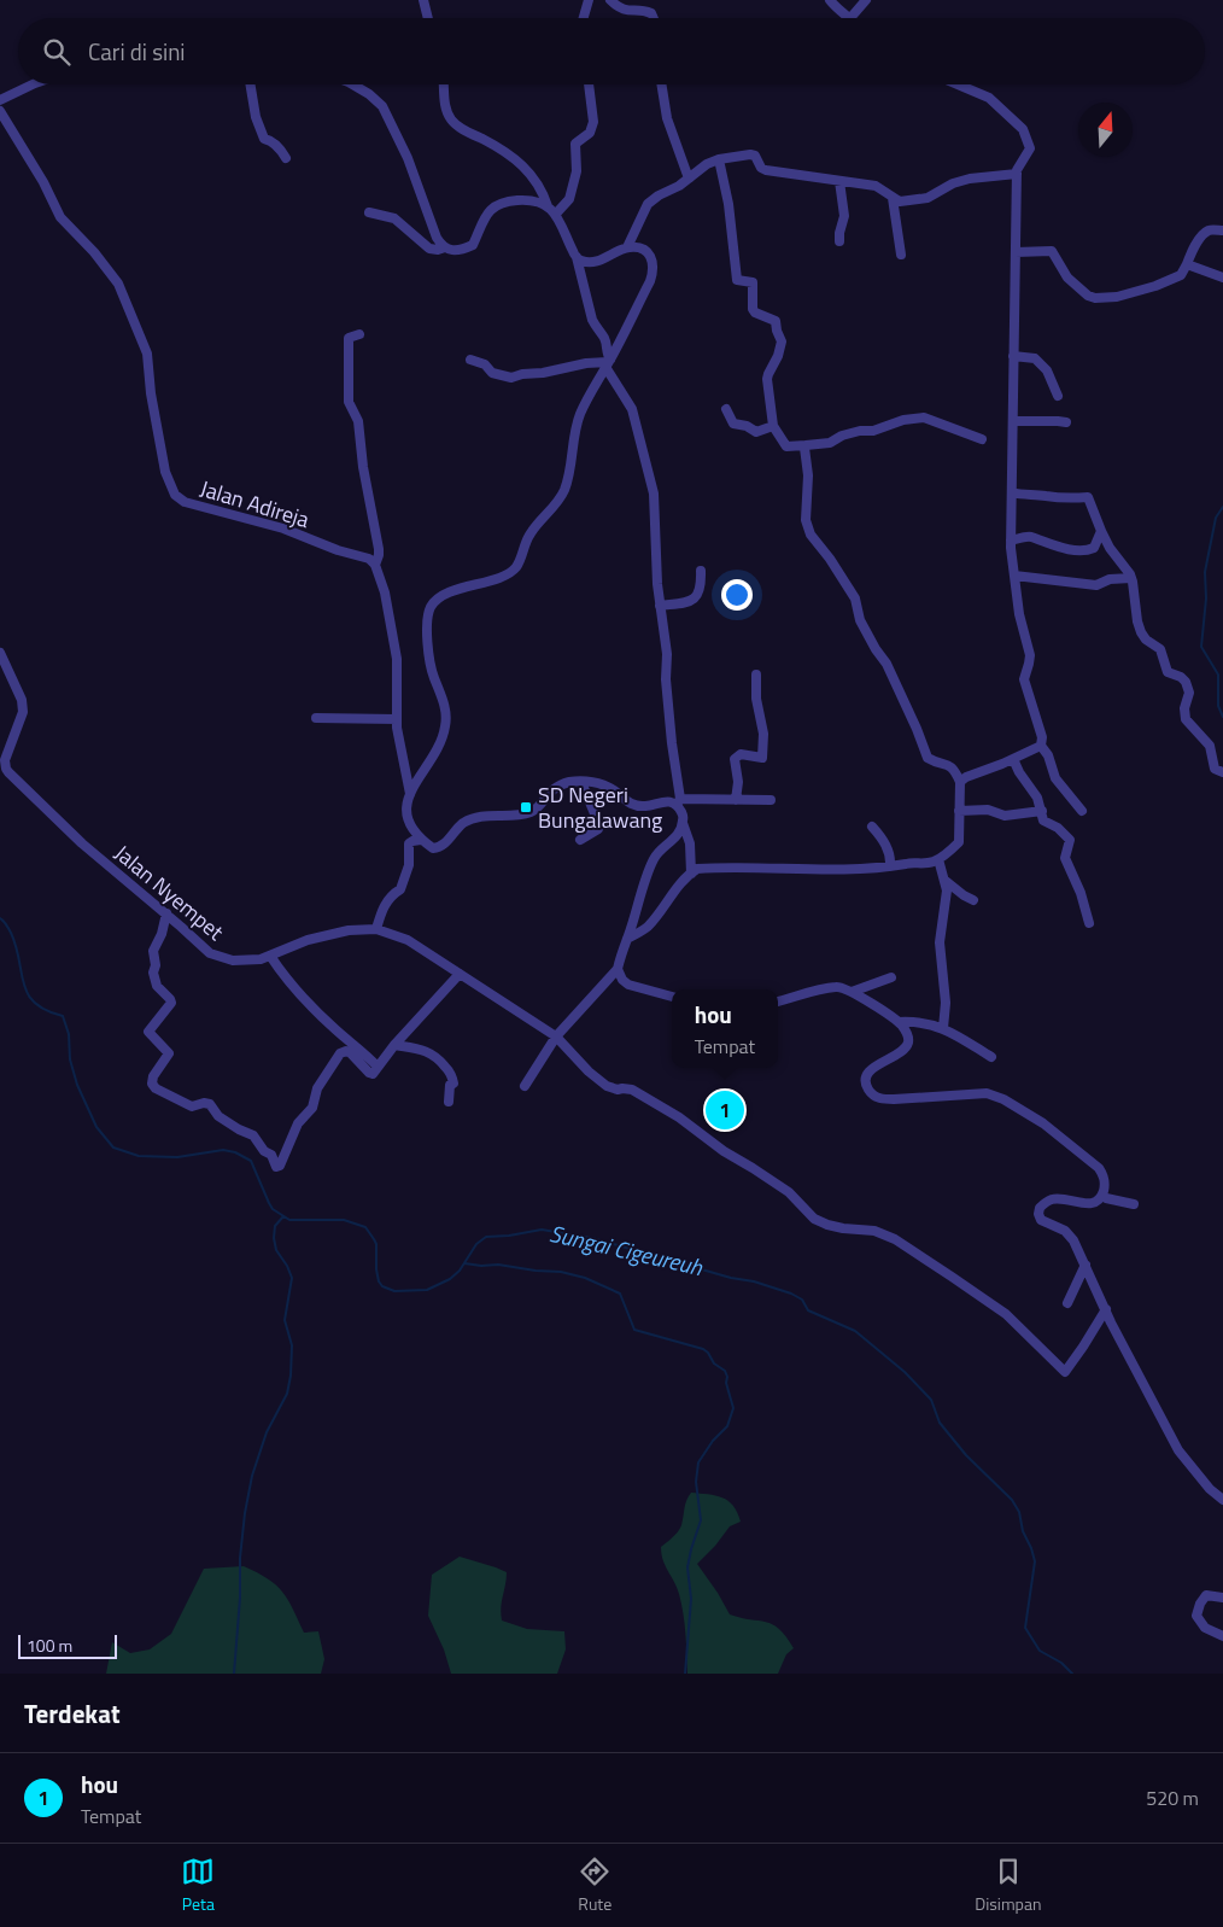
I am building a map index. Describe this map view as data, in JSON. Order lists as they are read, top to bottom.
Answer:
{
  "streets": {
    "street": ["Jalan Adireja", "Jalan Nyempet"]
  },
  "water": ["Sungai Cigeureuh"],
  "places": {
    "transit": ["SD Negeri Bungalawang"]
  },
  "scale_bar": "100 m",
  "north": "top",
  "page": {
    "search": "Cari di sini",
    "popup": ["hou", "Tempat"],
    "pins": "1",
    "scale": "100 m",
    "heading": "Terdekat",
    "list": [
      {
        "mark": "1",
        "name": "hou",
        "note": "Tempat",
        "value": "520 m"
      }
    ],
    "nav": ["Peta", "Rute", "Disimpan"]
  }
}
